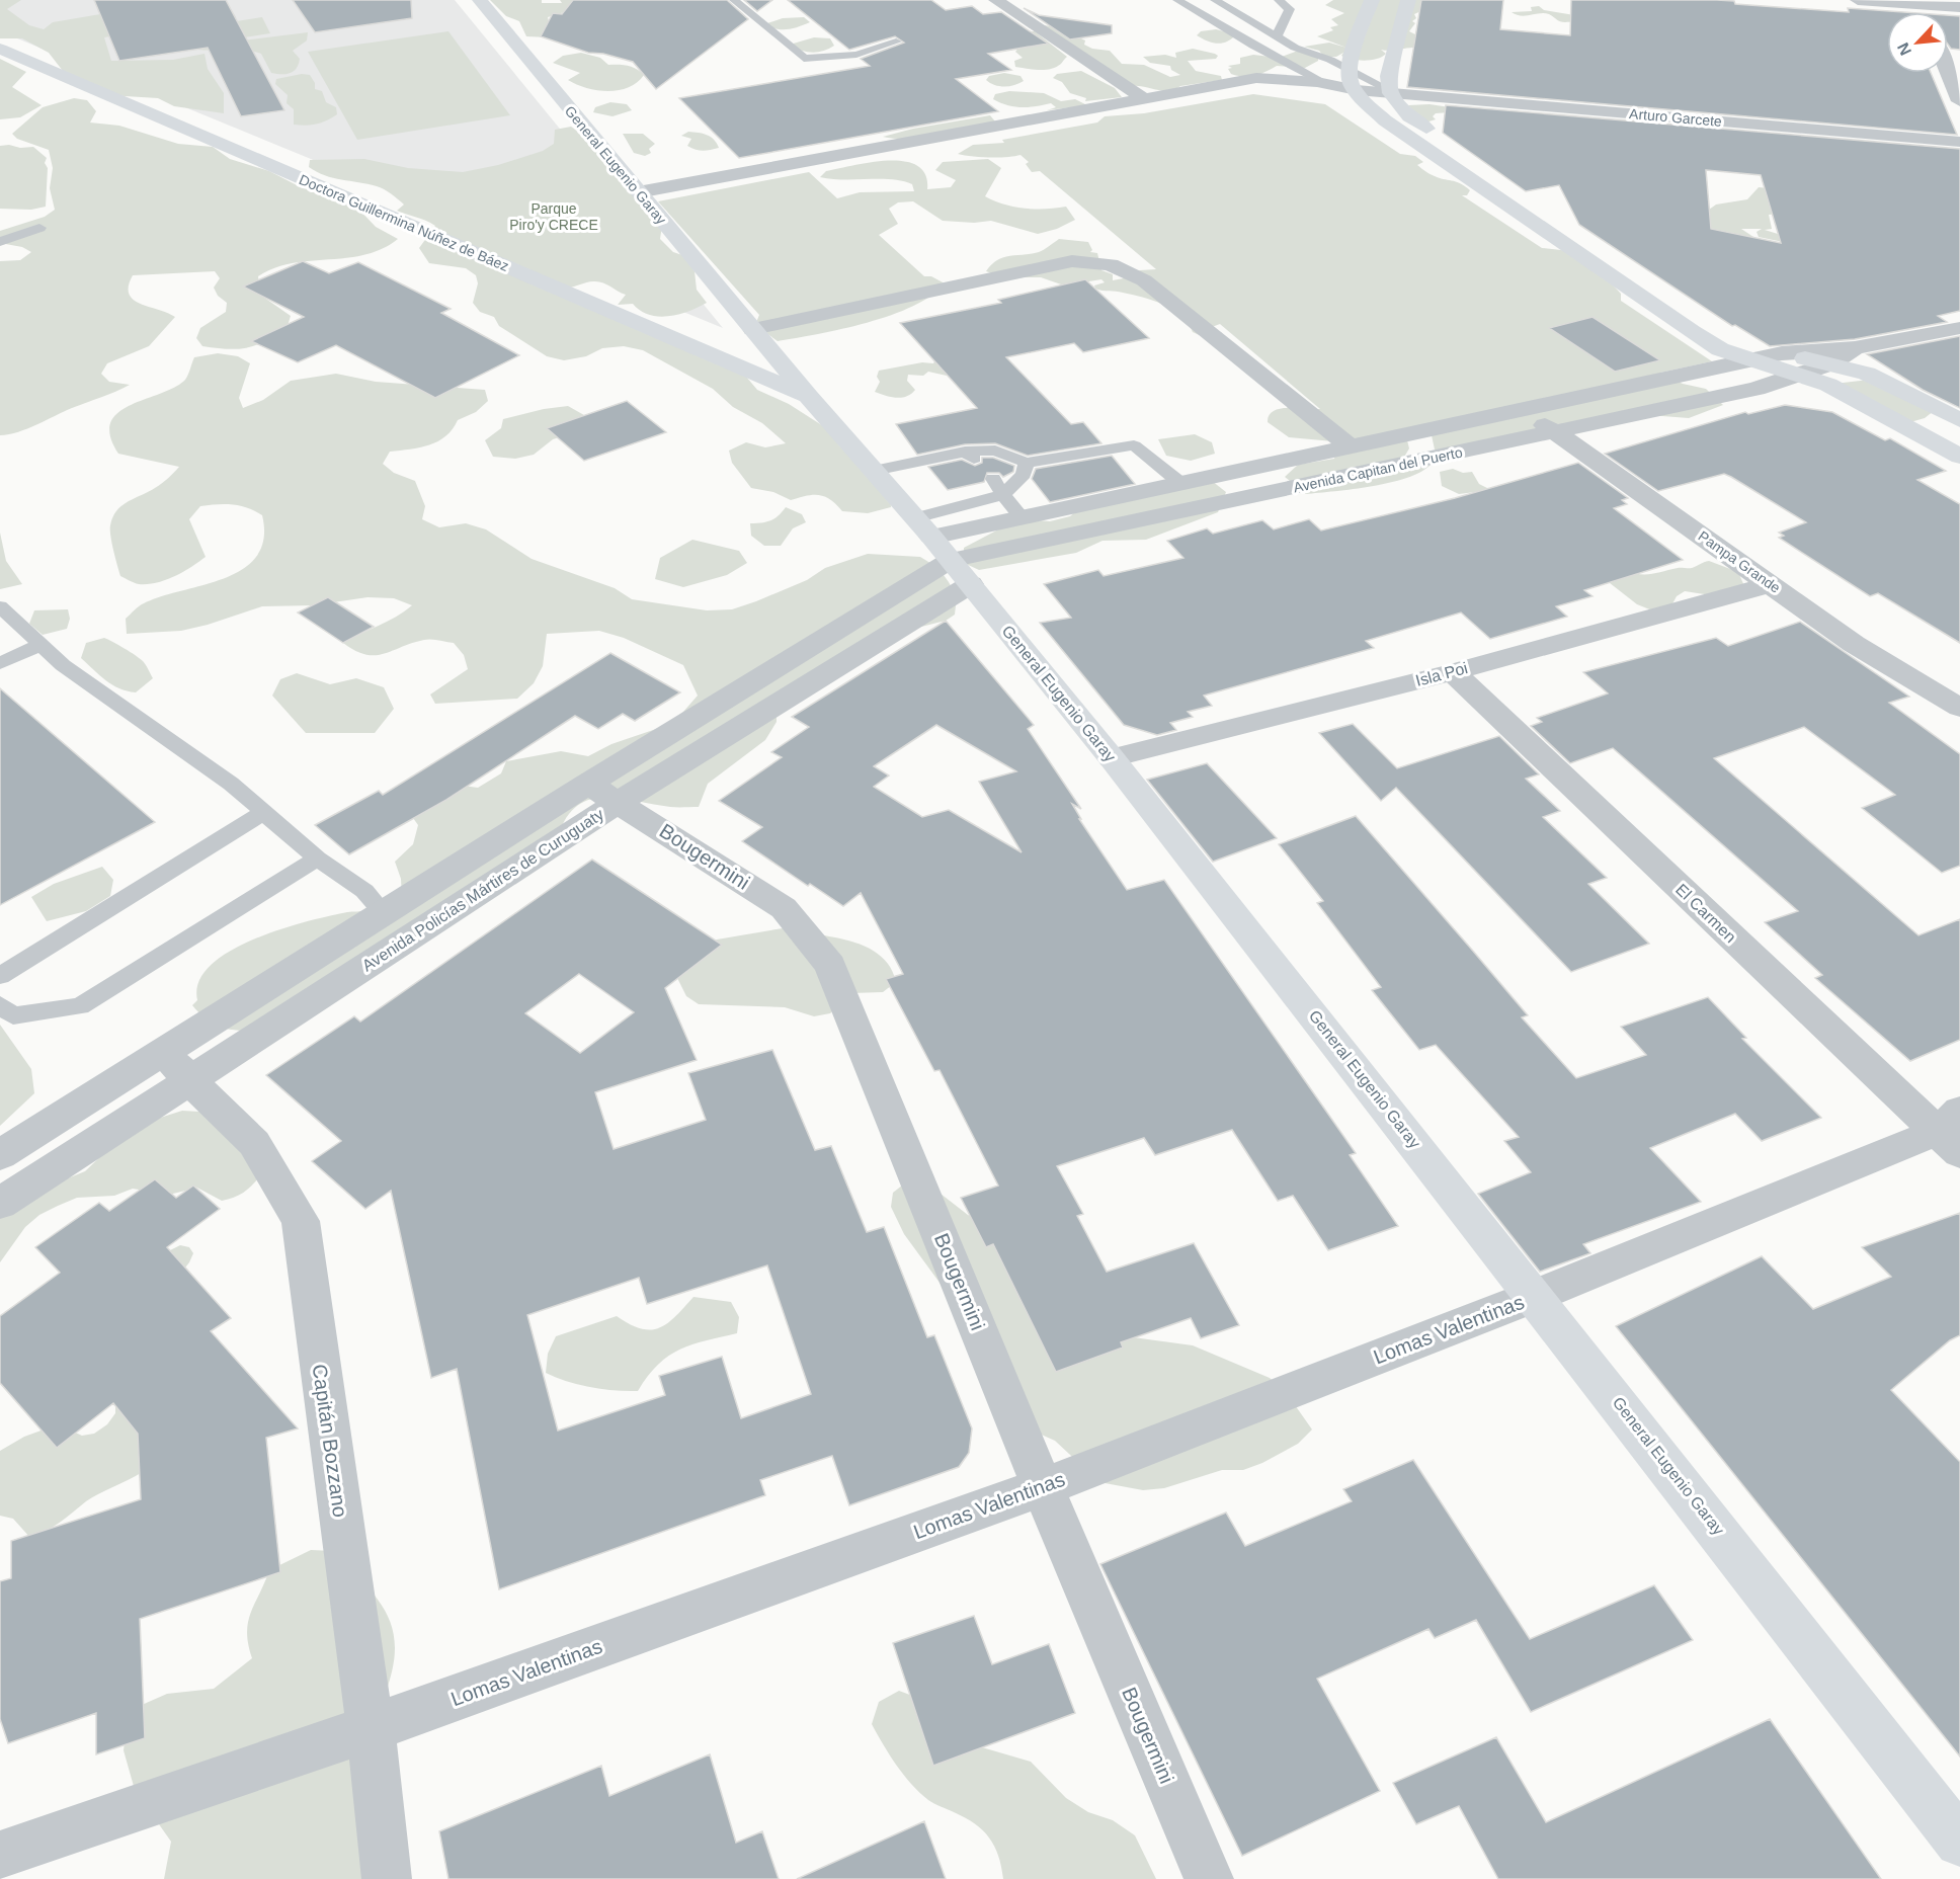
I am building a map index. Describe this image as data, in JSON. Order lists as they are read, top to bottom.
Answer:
{
  "streets": {
    "street": [
      "Arturo Garcete",
      "General Eugenio Garay",
      "Doctora Guillermina Núñez de Báez",
      "Avenida Capitan del Puerto",
      "Pampa Grande",
      "Isla Poi",
      "Bougermini",
      "Avenida Policías Mártires de Curuguaty",
      "El Carmen",
      "Lomas Valentinas",
      "Capitán Bozzano"
    ]
  },
  "crossings": [
    ["Arturo Garcete", "General Eugenio Garay"],
    ["Arturo Garcete", "Avenida Capitan del Puerto"],
    ["General Eugenio Garay", "Doctora Guillermina Núñez de Báez"],
    ["General Eugenio Garay", "Avenida Capitan del Puerto"],
    ["General Eugenio Garay", "Isla Poi"],
    ["General Eugenio Garay", "Avenida Policías Mártires de Curuguaty"],
    ["General Eugenio Garay", "Lomas Valentinas"],
    ["Avenida Capitan del Puerto", "Pampa Grande"],
    ["Avenida Capitan del Puerto", "Avenida Policías Mártires de Curuguaty"],
    ["Pampa Grande", "Isla Poi"],
    ["Isla Poi", "El Carmen"],
    ["Bougermini", "Avenida Policías Mártires de Curuguaty"],
    ["Bougermini", "Lomas Valentinas"],
    ["Avenida Policías Mártires de Curuguaty", "Capitán Bozzano"],
    ["El Carmen", "Lomas Valentinas"],
    ["Lomas Valentinas", "Capitán Bozzano"]
  ],
  "parks": ["Parque Piro'y CRECE"],
  "north": "bottom left"
}
